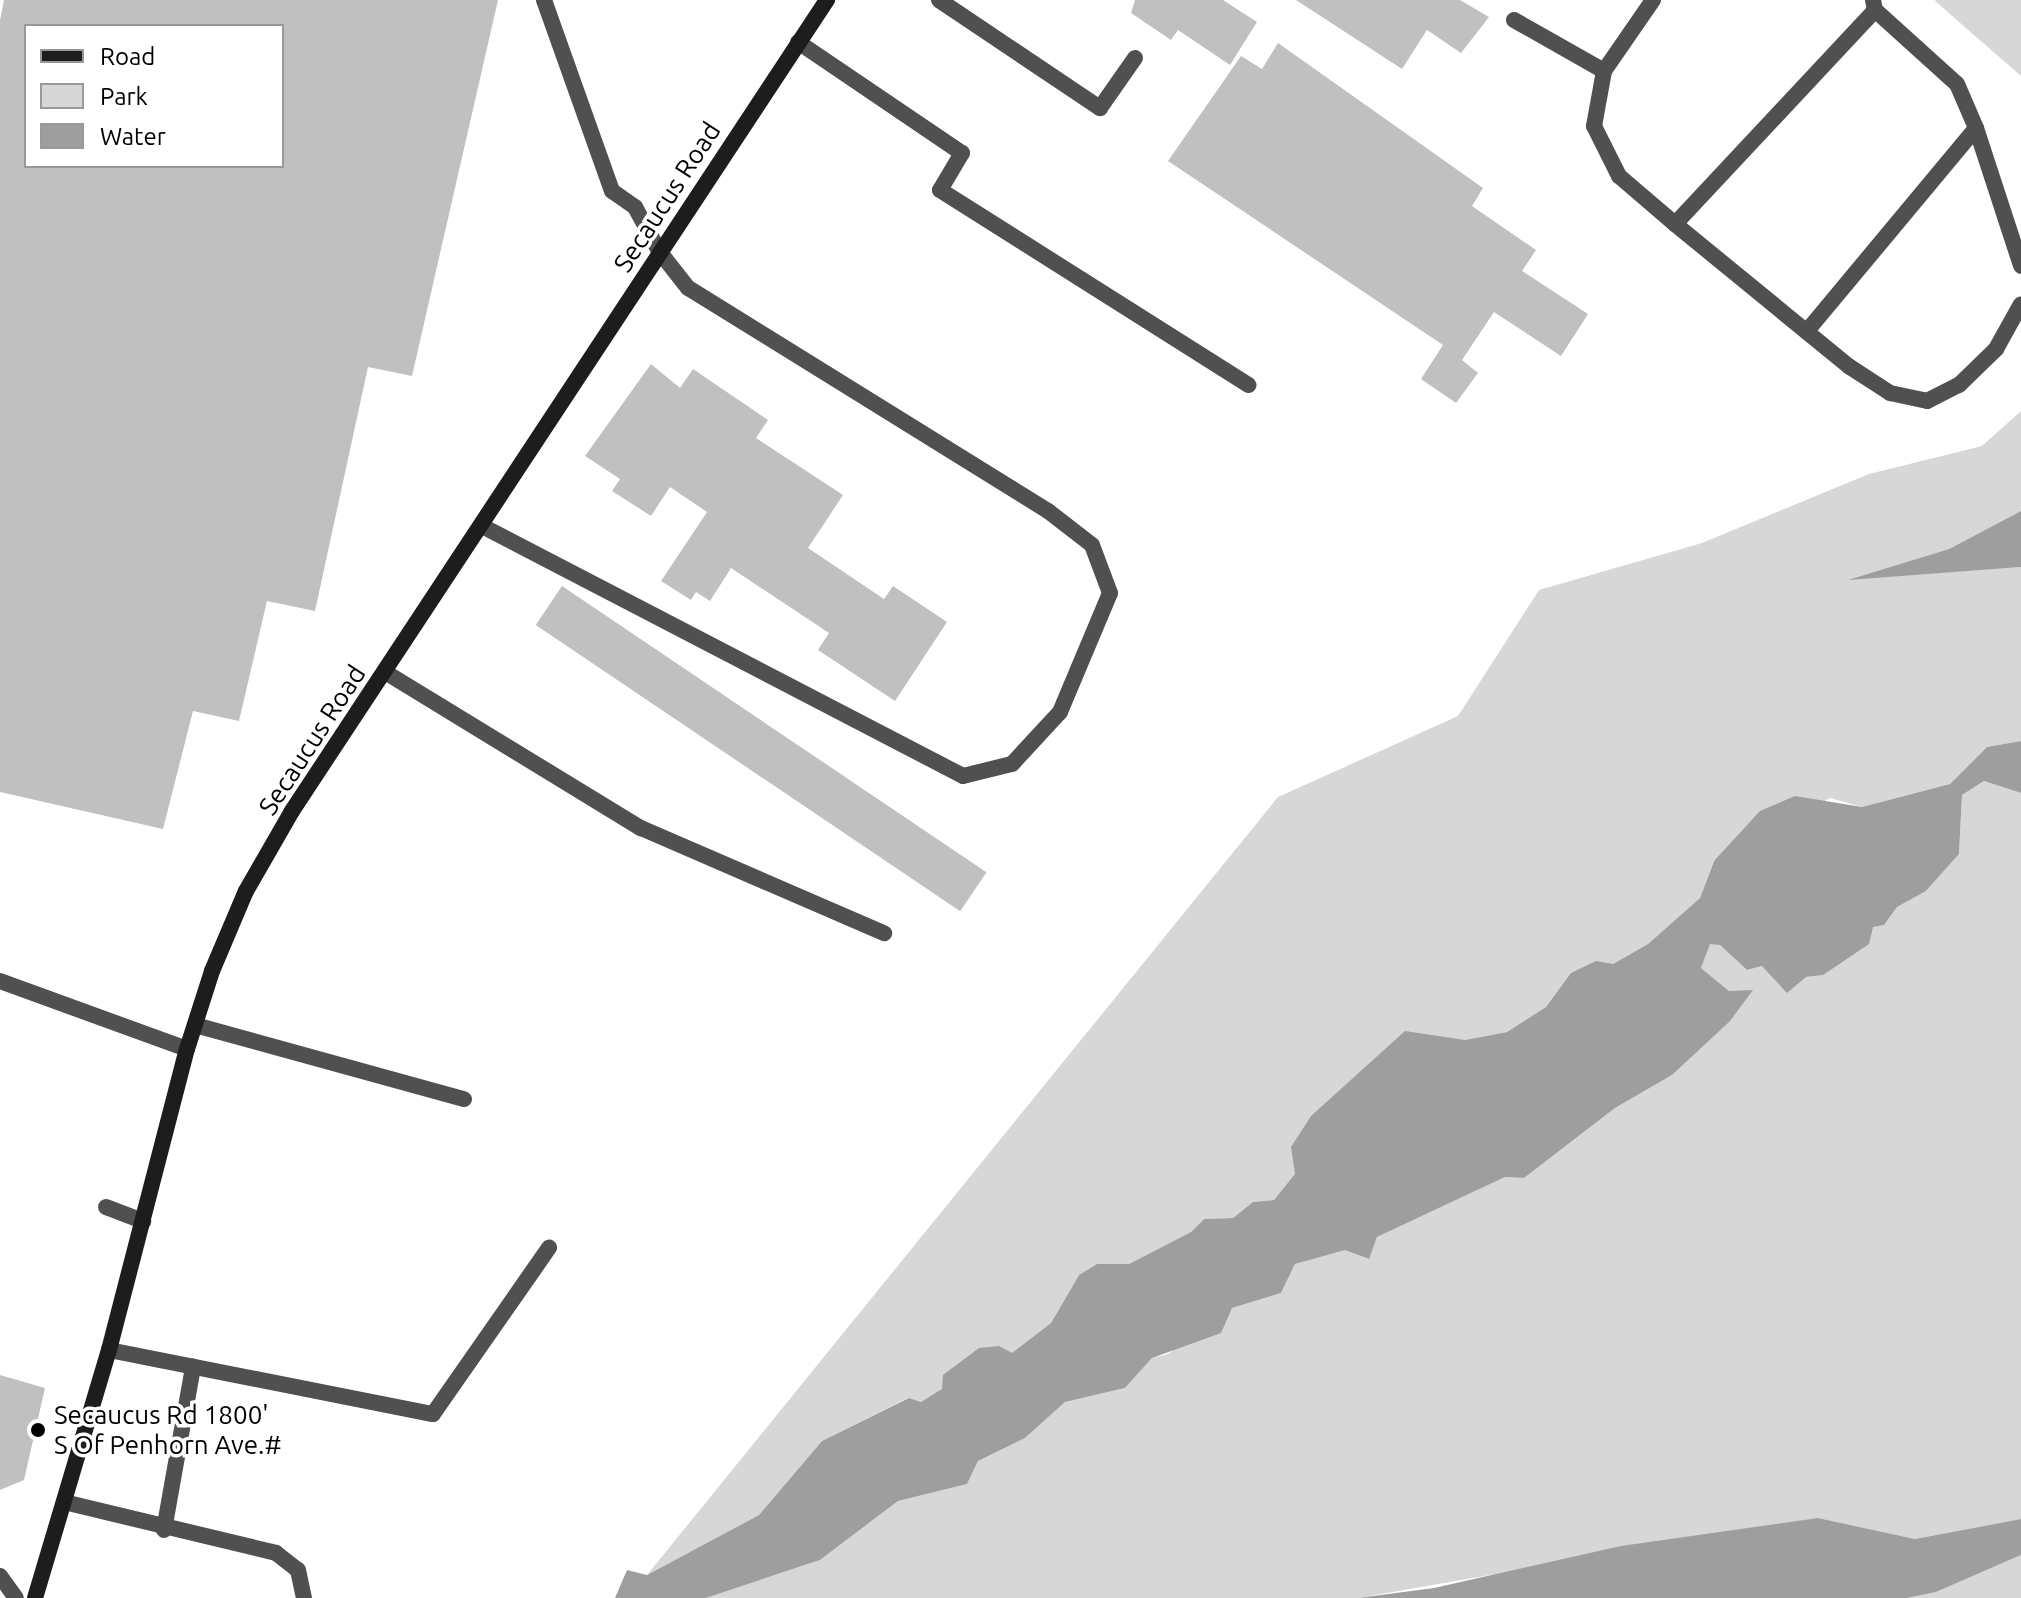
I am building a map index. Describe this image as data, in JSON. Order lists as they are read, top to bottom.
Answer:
{
  "streets": {
    "main road": ["Secaucus Road"]
  },
  "places": ["Secaucus Rd 1800' S Of Penhorn Ave.#"],
  "legend": ["Road", "Park", "Water"]
}
